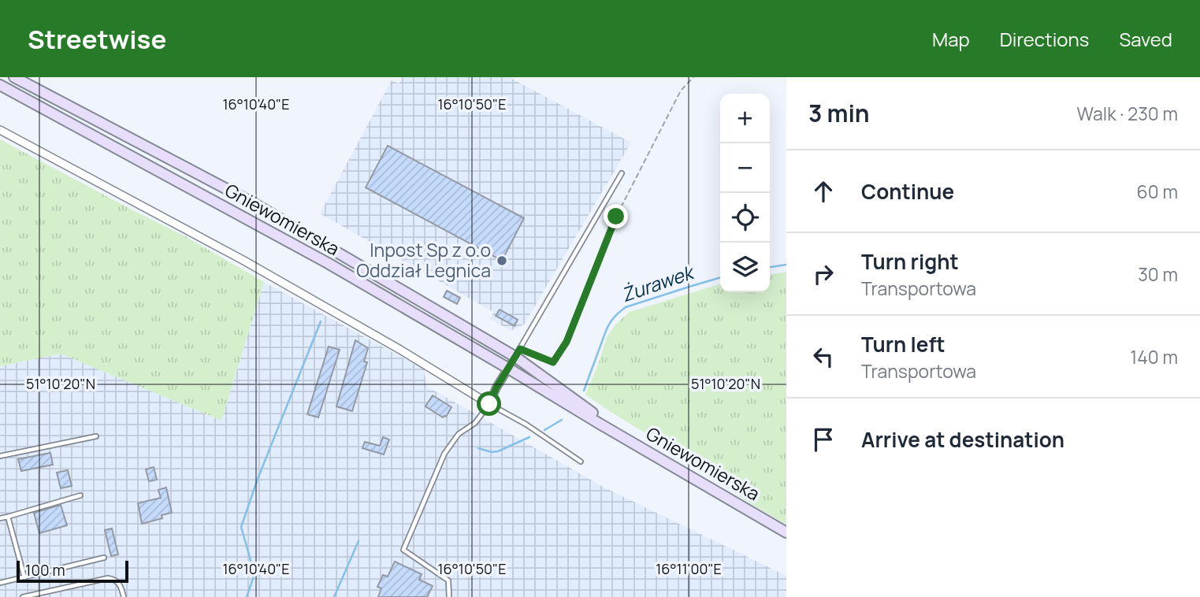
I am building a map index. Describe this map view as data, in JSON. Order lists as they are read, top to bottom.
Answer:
{
  "streets": {
    "street": ["Gniewomierska"]
  },
  "water": ["Żurawek"],
  "places": ["Inpost Sp z o.o Oddział Legnica"],
  "scale_bar": "100 m",
  "page": {
    "header": "Streetwise",
    "nav": ["Map", "Directions", "Saved"],
    "heading": ["3 min", "Walk · 230 m"],
    "map_buttons": ["+", "−"],
    "list": [
      ["Continue", "60 m"],
      ["Turn right", "Transportowa", "30 m"],
      ["Turn left", "Transportowa", "140 m"],
      "Arrive at destination"
    ],
    "scale": "100 m"
  },
  "coordinates": [
    "16°10'40\"E",
    "16°10'50\"E",
    "51°10'20\"N",
    "16°11'00\"E"
  ]
}
